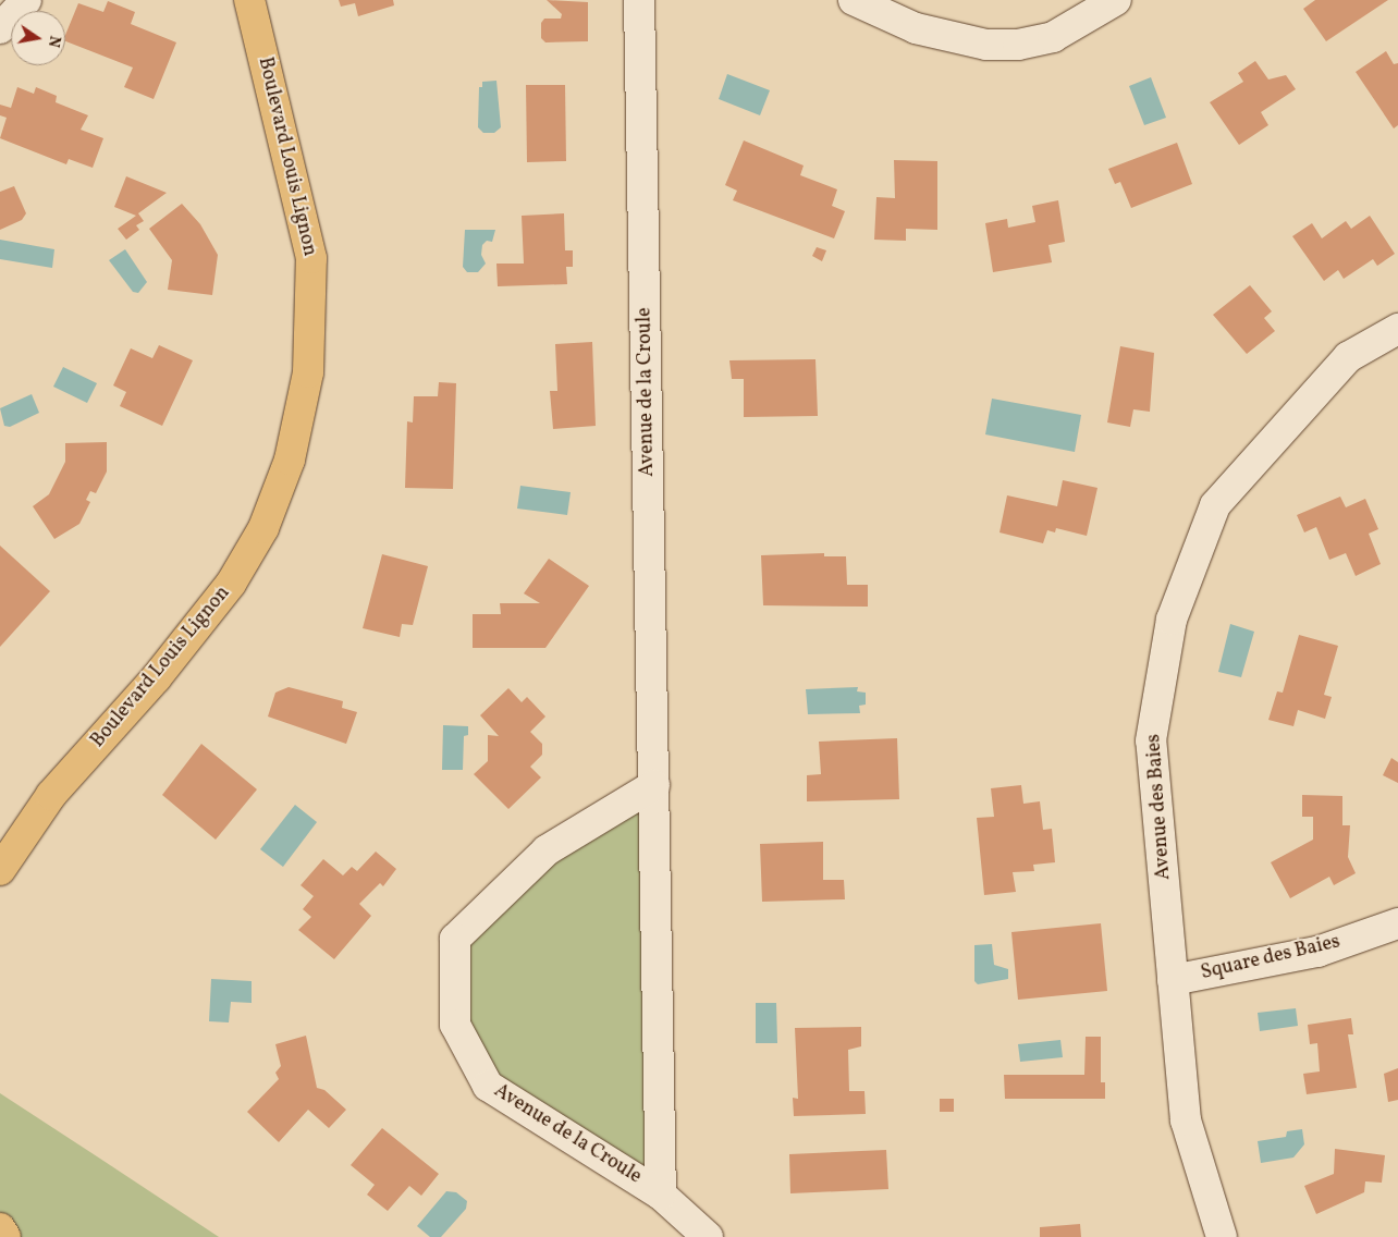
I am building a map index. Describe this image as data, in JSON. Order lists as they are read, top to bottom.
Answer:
{
  "streets": {
    "main road": ["Boulevard Louis Lignon"],
    "street": ["Avenue de la Croule", "Avenue des Baies", "Square des Baies"]
  },
  "crossings": [
    ["Avenue des Baies", "Square des Baies"]
  ],
  "north": "right"
}
